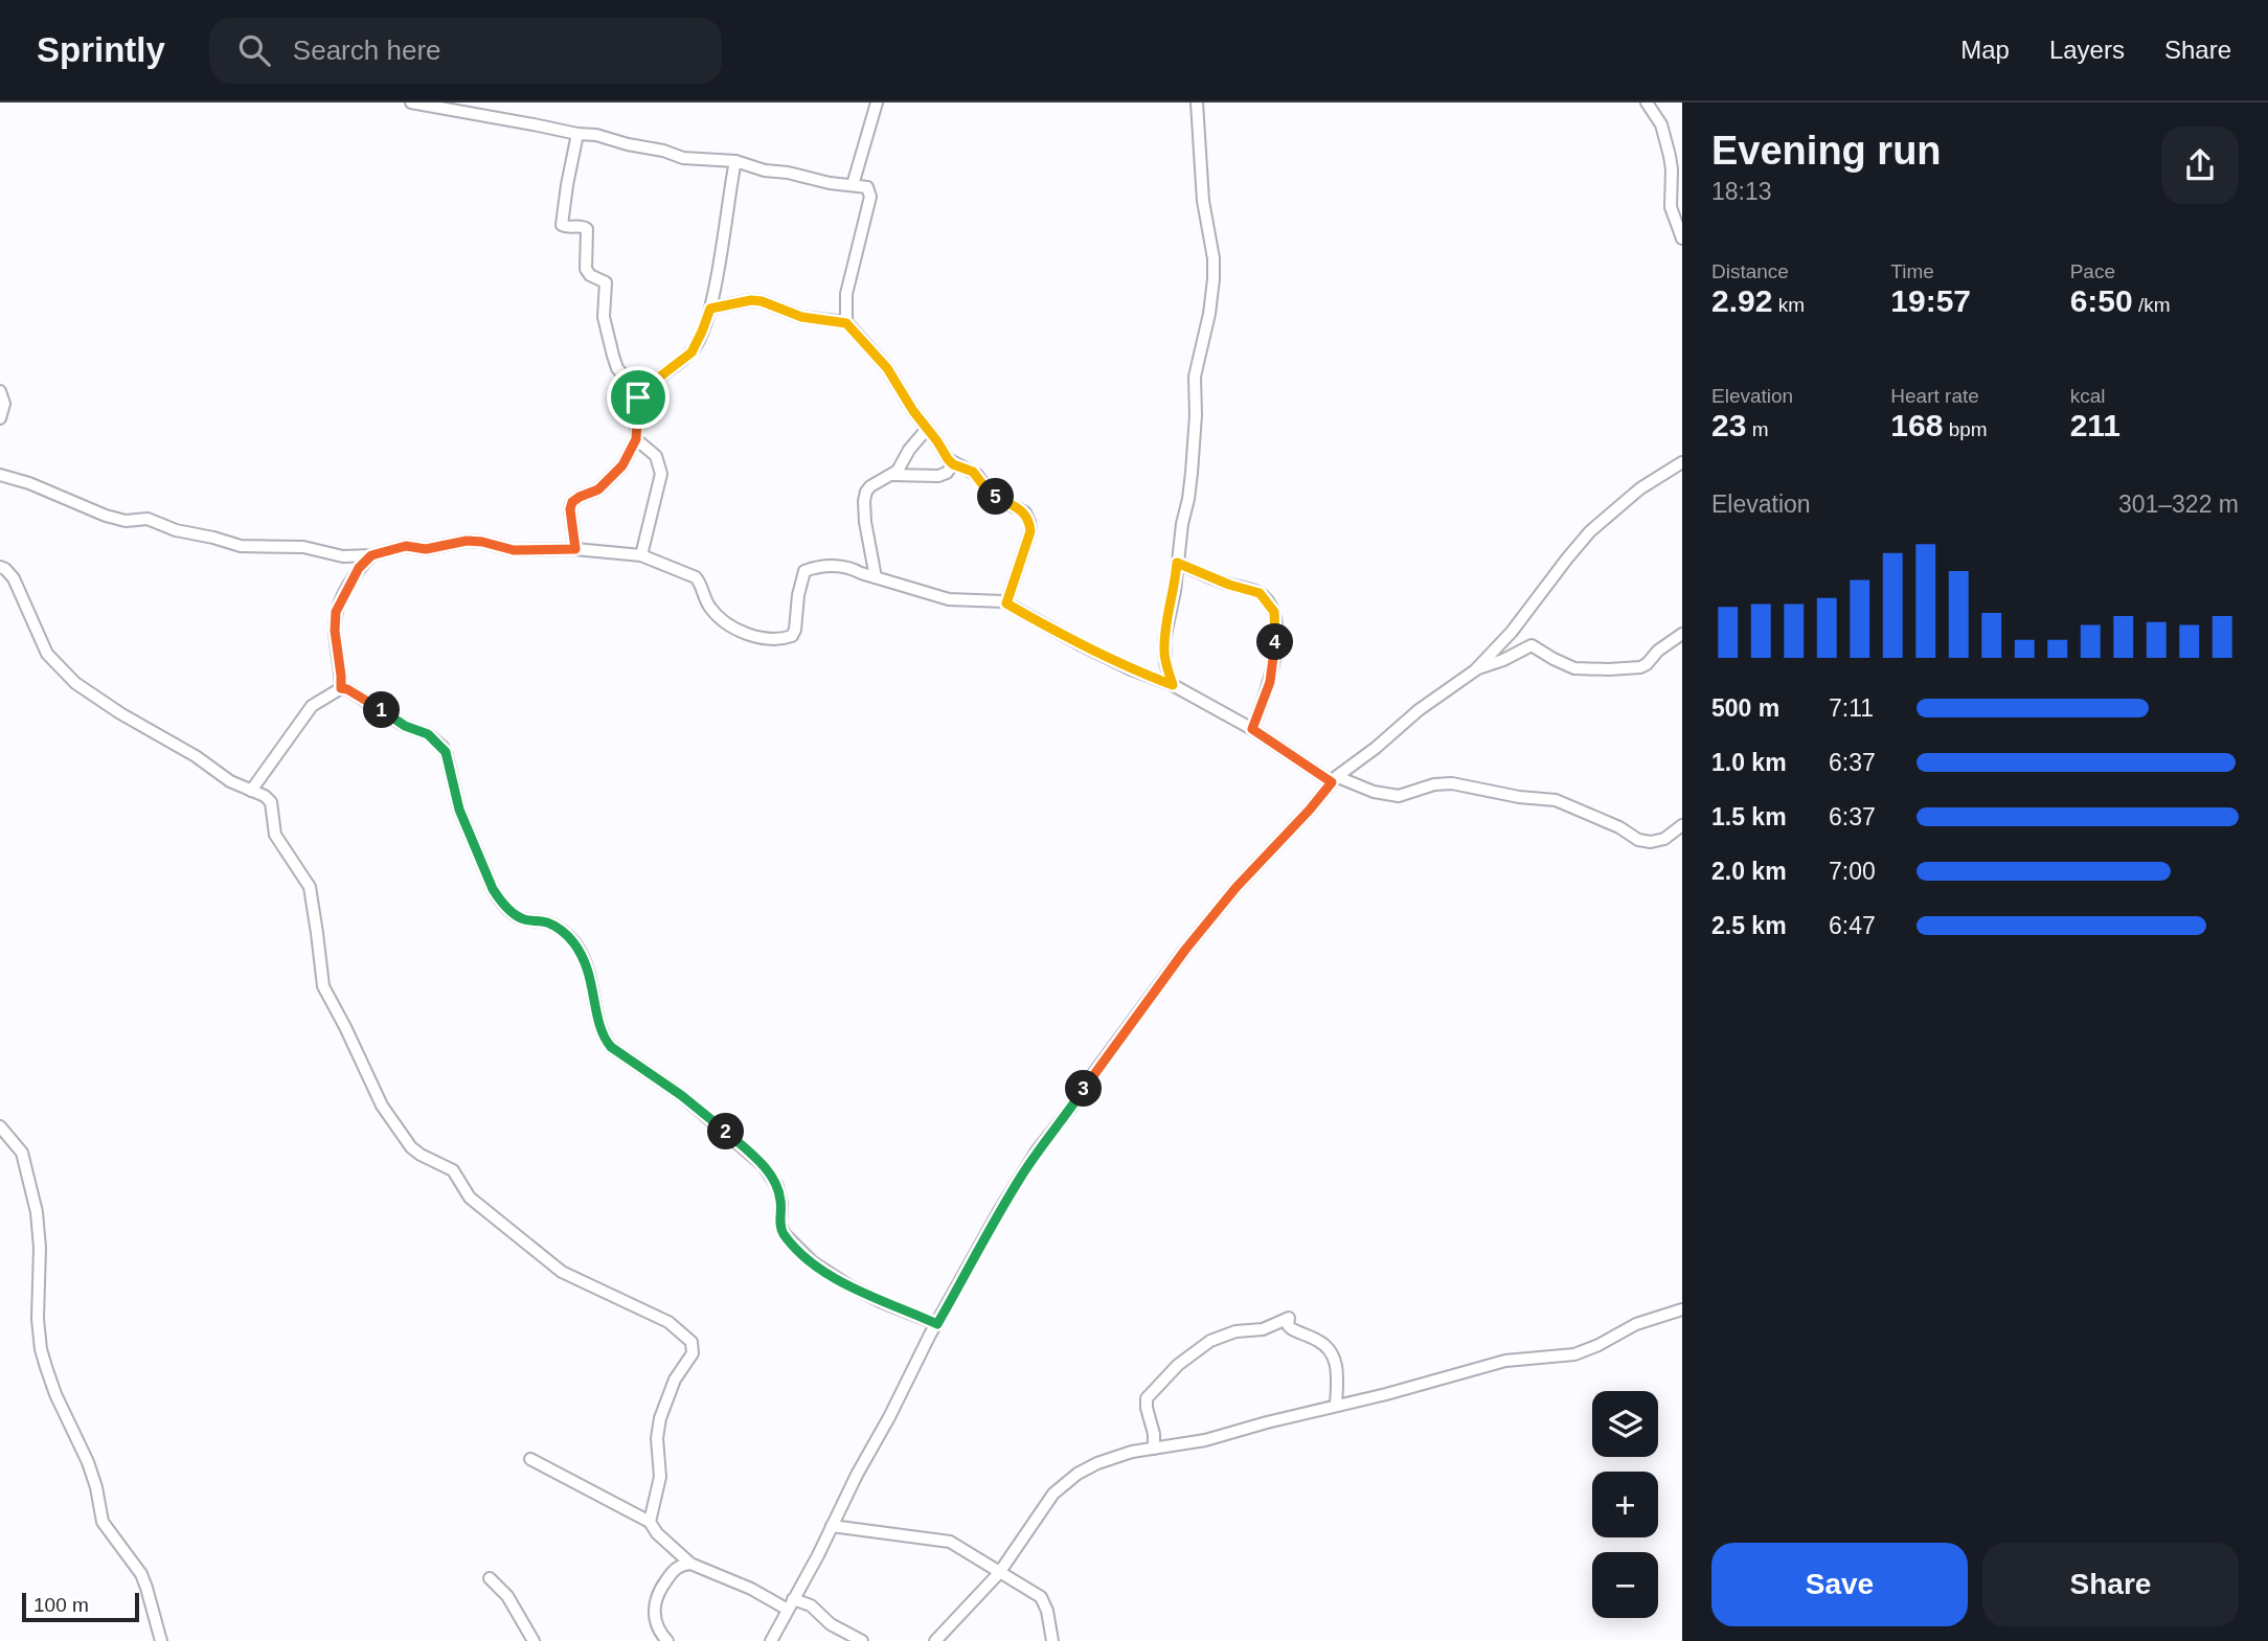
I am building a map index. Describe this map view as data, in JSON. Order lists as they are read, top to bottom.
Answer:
{
  "scale_bar": "100 m",
  "page": {
    "header": "Sprintly",
    "search": "Search here",
    "nav": ["Map", "Layers", "Share"],
    "heading": ["Evening run", "18:13"],
    "stats": [
      ["Distance", "2.92 km"],
      ["Time", "19:57"],
      ["Pace", "6:50 /km"],
      ["Elevation", "23 m"],
      ["Heart rate", "168 bpm"],
      ["kcal", "211"]
    ],
    "chart": ["Elevation", "301–322 m"],
    "pins": [
      "5",
      "4",
      "1",
      "3",
      "2"
    ],
    "list": [
      {
        "name": "500 m",
        "note": "7:11"
      },
      {
        "name": "1.0 km",
        "note": "6:37"
      },
      {
        "name": "1.5 km",
        "note": "6:37"
      },
      {
        "name": "2.0 km",
        "note": "7:00"
      },
      {
        "name": "2.5 km",
        "note": "6:47"
      }
    ],
    "map_buttons": ["+", "−"],
    "buttons": ["Save", "Share"],
    "scale": "100 m"
  }
}
